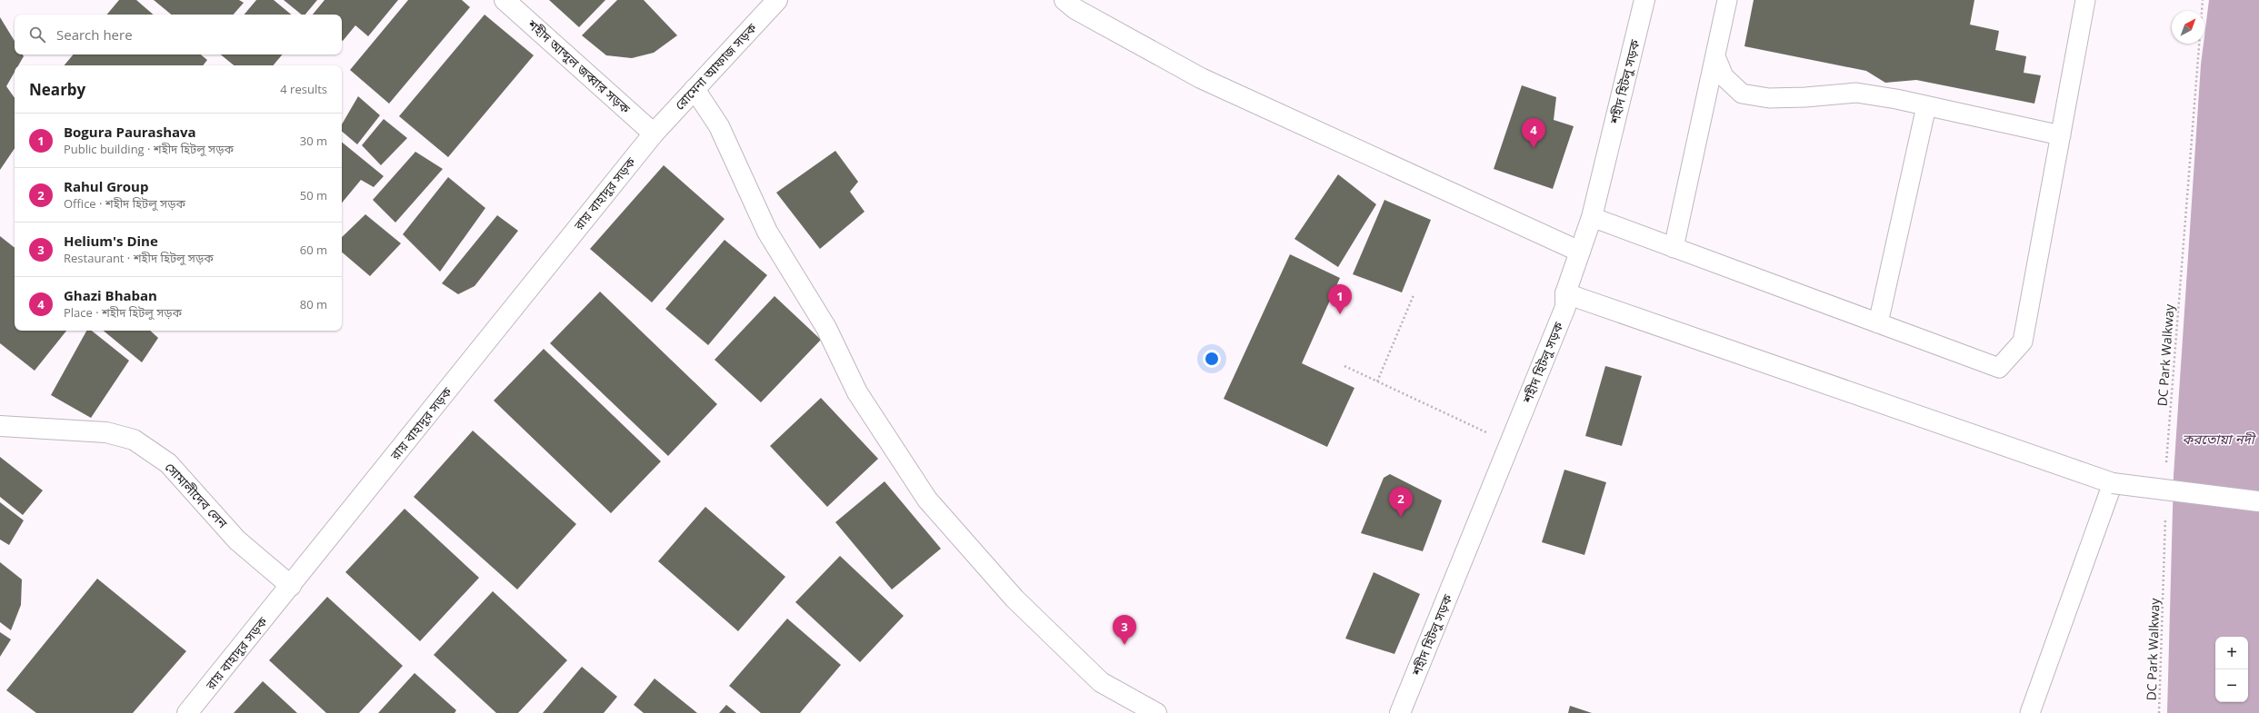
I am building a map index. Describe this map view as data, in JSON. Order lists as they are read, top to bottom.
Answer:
{
  "streets": {
    "street": [
      "শহীদ আব্দুল জব্বার সড়ক",
      "রোমেনা আফাজ সড়ক",
      "শহীদ হিটলু সড়ক",
      "রায় বাহাদুর সড়ক",
      "সোমালীদেব লেন"
    ],
    "path": ["DC Park Walkway"]
  },
  "crossings": [
    ["শহীদ আব্দুল জব্বার সড়ক", "রোমেনা আফাজ সড়ক"],
    ["শহীদ আব্দুল জব্বার সড়ক", "রায় বাহাদুর সড়ক"],
    ["রোমেনা আফাজ সড়ক", "রায় বাহাদুর সড়ক"],
    ["রায় বাহাদুর সড়ক", "সোমালীদেব লেন"]
  ],
  "water": ["করতোয়া নদী"],
  "north": "top right",
  "page": {
    "search": "Search here",
    "heading": ["Nearby", "4 results"],
    "list": [
      {
        "mark": "1",
        "name": "Bogura Paurashava",
        "note": "Public building · শহীদ হিটলু সড়ক",
        "value": "30 m"
      },
      {
        "mark": "2",
        "name": "Rahul Group",
        "note": "Office · শহীদ হিটলু সড়ক",
        "value": "50 m"
      },
      {
        "mark": "3",
        "name": "Helium's Dine",
        "note": "Restaurant · শহীদ হিটলু সড়ক",
        "value": "60 m"
      },
      {
        "mark": "4",
        "name": "Ghazi Bhaban",
        "note": "Place · শহীদ হিটলু সড়ক",
        "value": "80 m"
      }
    ],
    "pins": [
      "4",
      "1",
      "2",
      "3"
    ],
    "map_buttons": ["+", "−"]
  }
}
